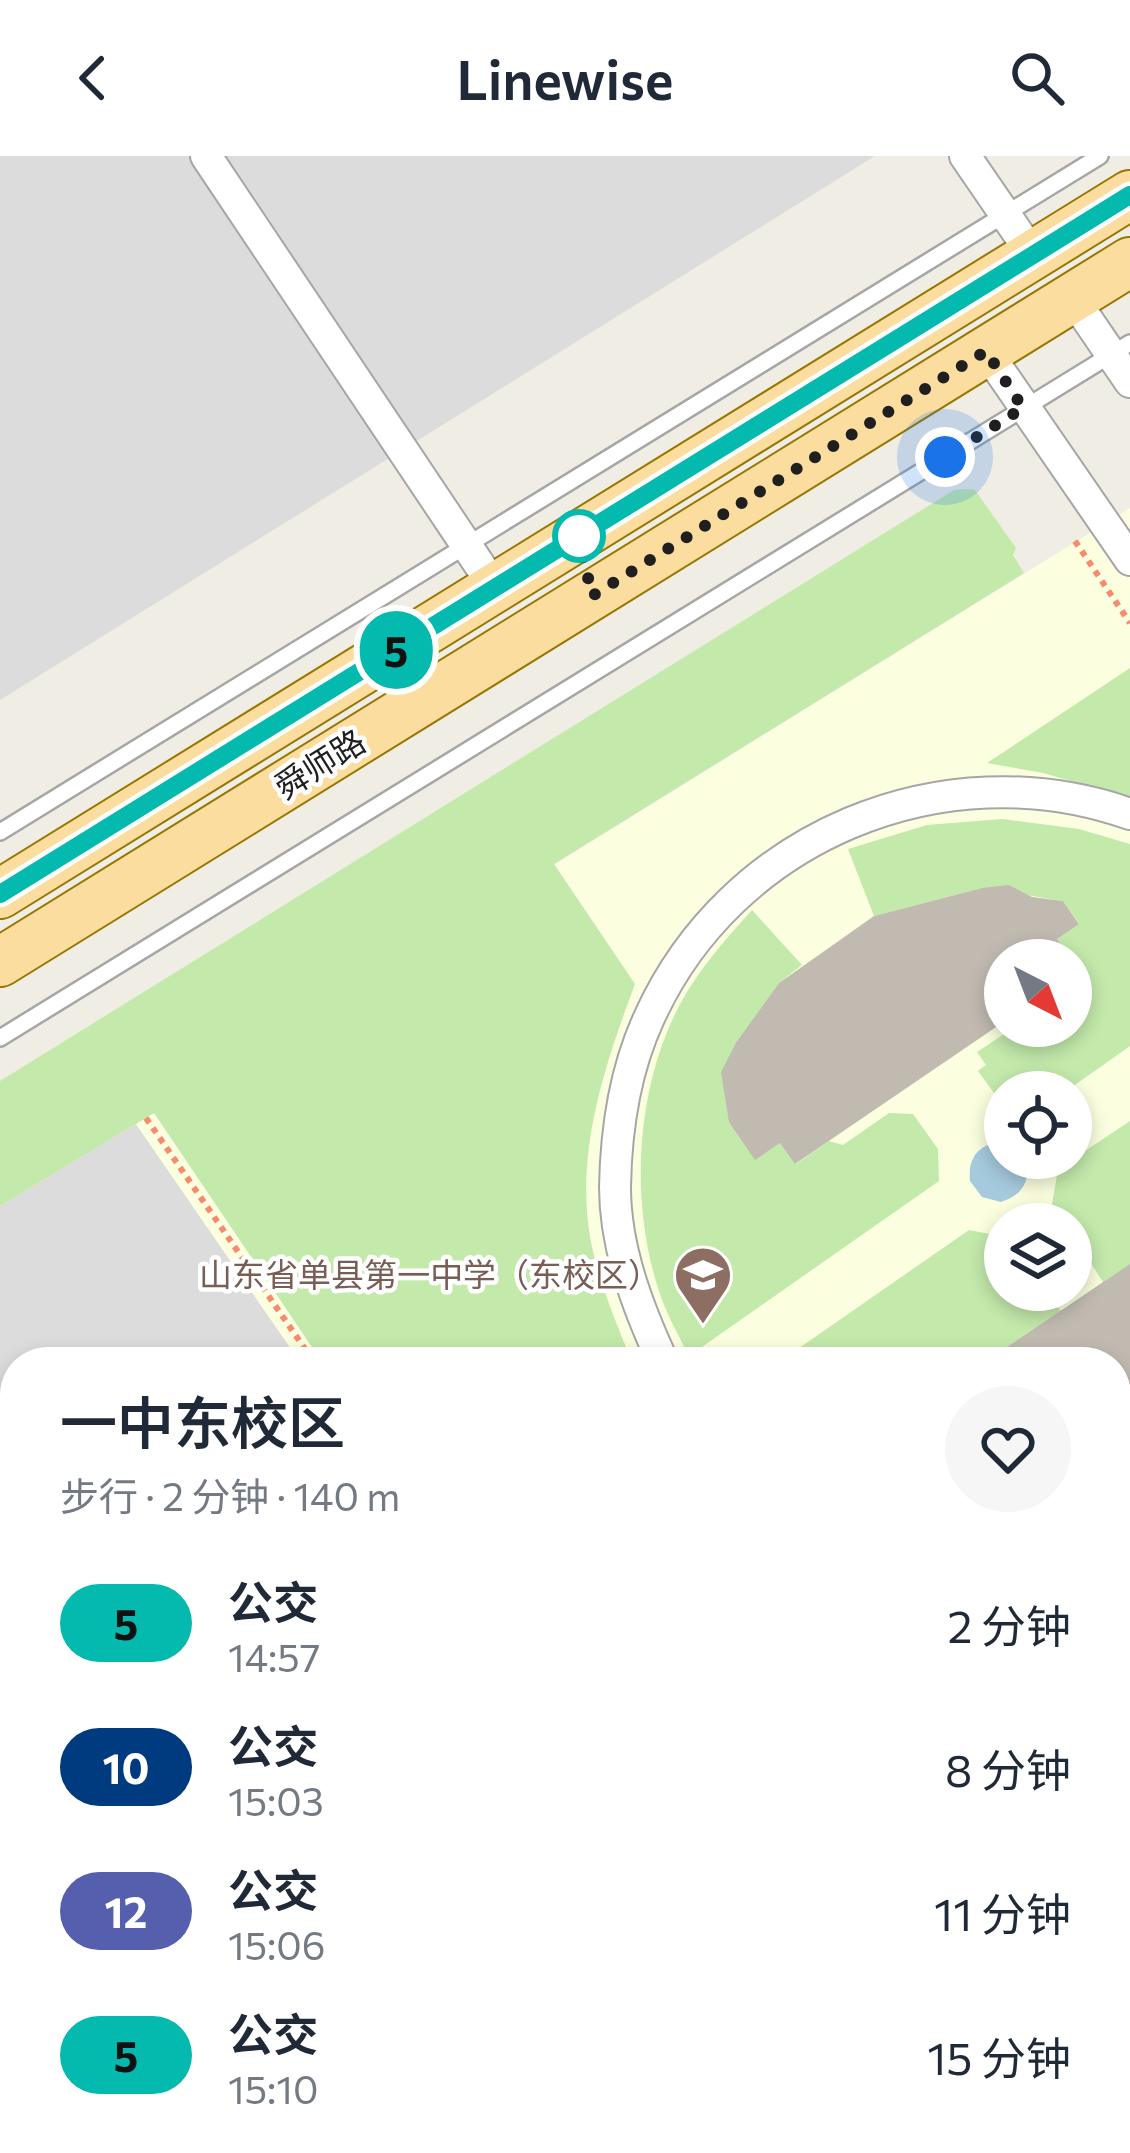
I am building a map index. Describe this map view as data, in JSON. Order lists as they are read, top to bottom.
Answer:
{
  "streets": {
    "main road": ["舜师路"]
  },
  "places": {
    "school or university": ["山东省单县第一中学（东校区）"]
  },
  "lines": ["bus line 5"],
  "north": "bottom right",
  "page": {
    "header": "Linewise",
    "on_map": "5",
    "heading": ["一中东校区", "步行 · 2 分钟 · 140 m"],
    "list": [
      {
        "mark": "5",
        "name": "公交",
        "note": "14:57",
        "value": "2 分钟"
      },
      {
        "mark": "10",
        "name": "公交",
        "note": "15:03",
        "value": "8 分钟"
      },
      {
        "mark": "12",
        "name": "公交",
        "note": "15:06",
        "value": "11 分钟"
      },
      {
        "mark": "5",
        "name": "公交",
        "note": "15:10",
        "value": "15 分钟"
      }
    ]
  }
}
